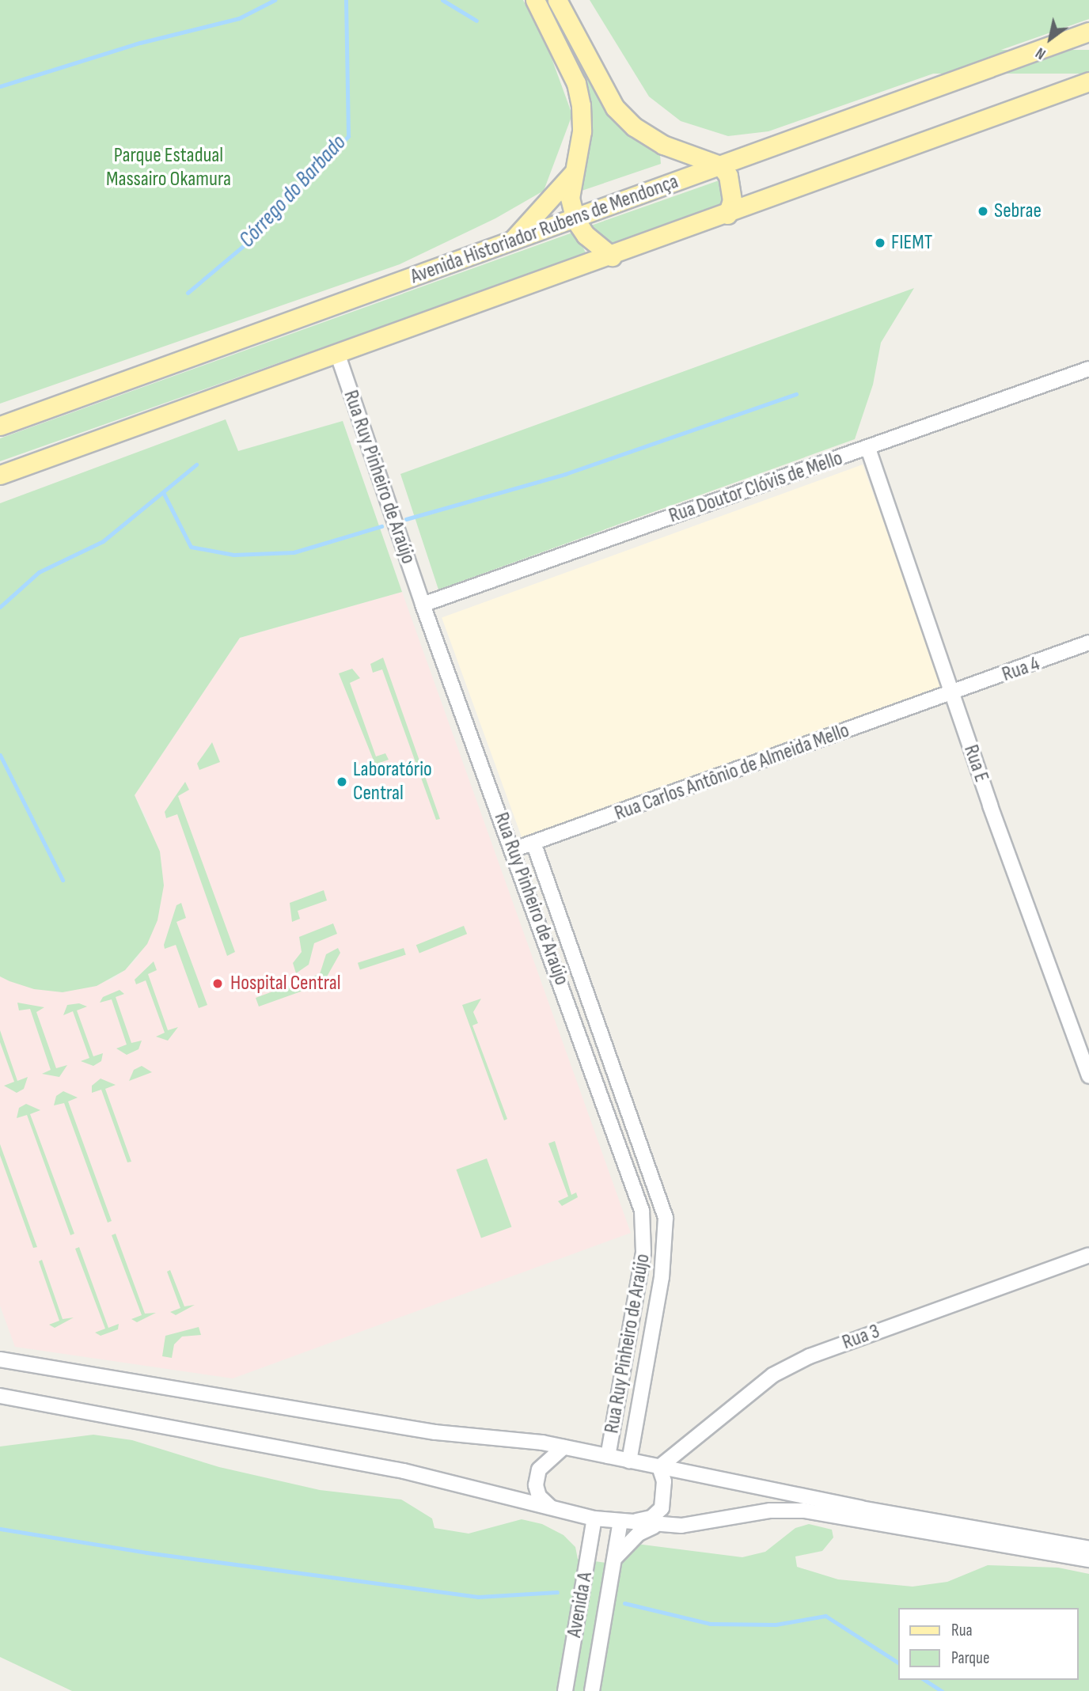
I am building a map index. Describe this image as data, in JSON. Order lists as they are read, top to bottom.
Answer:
{
  "streets": {
    "main road": ["Avenida Historiador Rubens de Mendonça"],
    "street": [
      "Rua Ruy Pinheiro de Araújo",
      "Rua Doutor Clóvis de Mello",
      "Rua 4",
      "Rua E",
      "Rua Carlos Antônio de Almeida Mello",
      "Rua 3",
      "Avenida A"
    ]
  },
  "crossings": [
    ["Rua Ruy Pinheiro de Araújo", "Rua Doutor Clóvis de Mello"],
    ["Rua Ruy Pinheiro de Araújo", "Rua Carlos Antônio de Almeida Mello"],
    ["Rua Doutor Clóvis de Mello", "Rua E"],
    ["Rua 4", "Rua E"],
    ["Rua 4", "Rua Carlos Antônio de Almeida Mello"],
    ["Rua E", "Rua Carlos Antônio de Almeida Mello"]
  ],
  "water": ["Córrego do Barbado"],
  "parks": ["Parque Estadual Massairo Okamura"],
  "places": [
    "Sebrae",
    "FIEMT",
    "Laboratório Central",
    "Hospital Central"
  ],
  "legend": ["Rua", "Parque"],
  "north": "bottom left"
}
